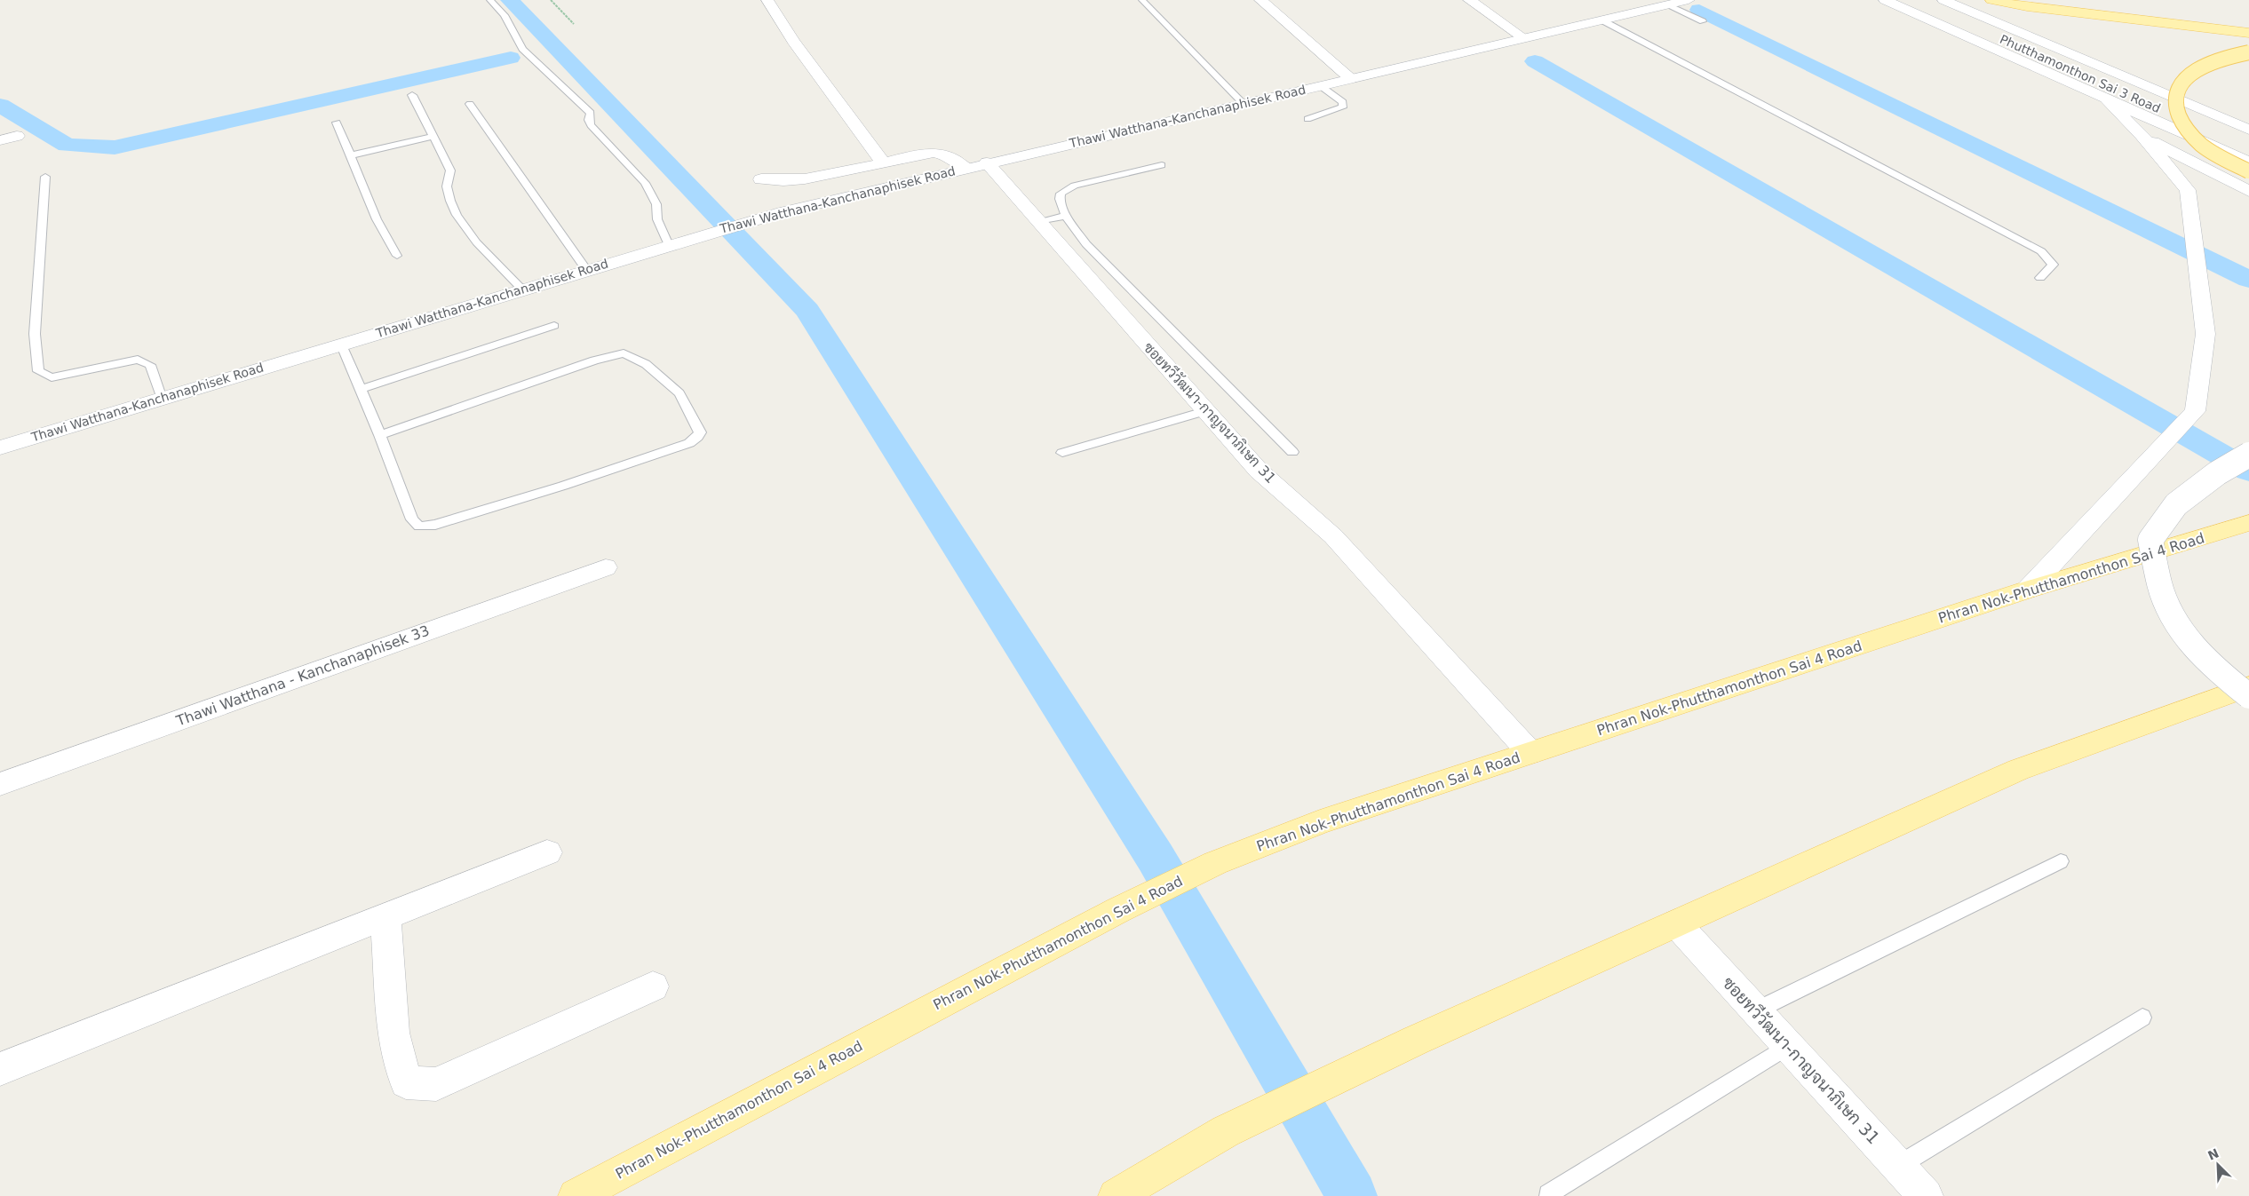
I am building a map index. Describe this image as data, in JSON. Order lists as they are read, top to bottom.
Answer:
{
  "streets": {
    "main road": ["Phran Nok-Phutthamonthon Sai 4 Road"],
    "street": [
      "Phutthamonthon Sai 3 Road",
      "Thawi Watthana-Kanchanaphisek Road",
      "ซอยทวีวัฒนา-กาญจนาภิเษก 31",
      "Thawi Watthana - Kanchanaphisek 33"
    ]
  },
  "crossings": [
    ["Thawi Watthana-Kanchanaphisek Road", "ซอยทวีวัฒนา-กาญจนาภิเษก 31"],
    ["ซอยทวีวัฒนา-กาญจนาภิเษก 31", "Phran Nok-Phutthamonthon Sai 4 Road"]
  ],
  "north": "top left"
}
